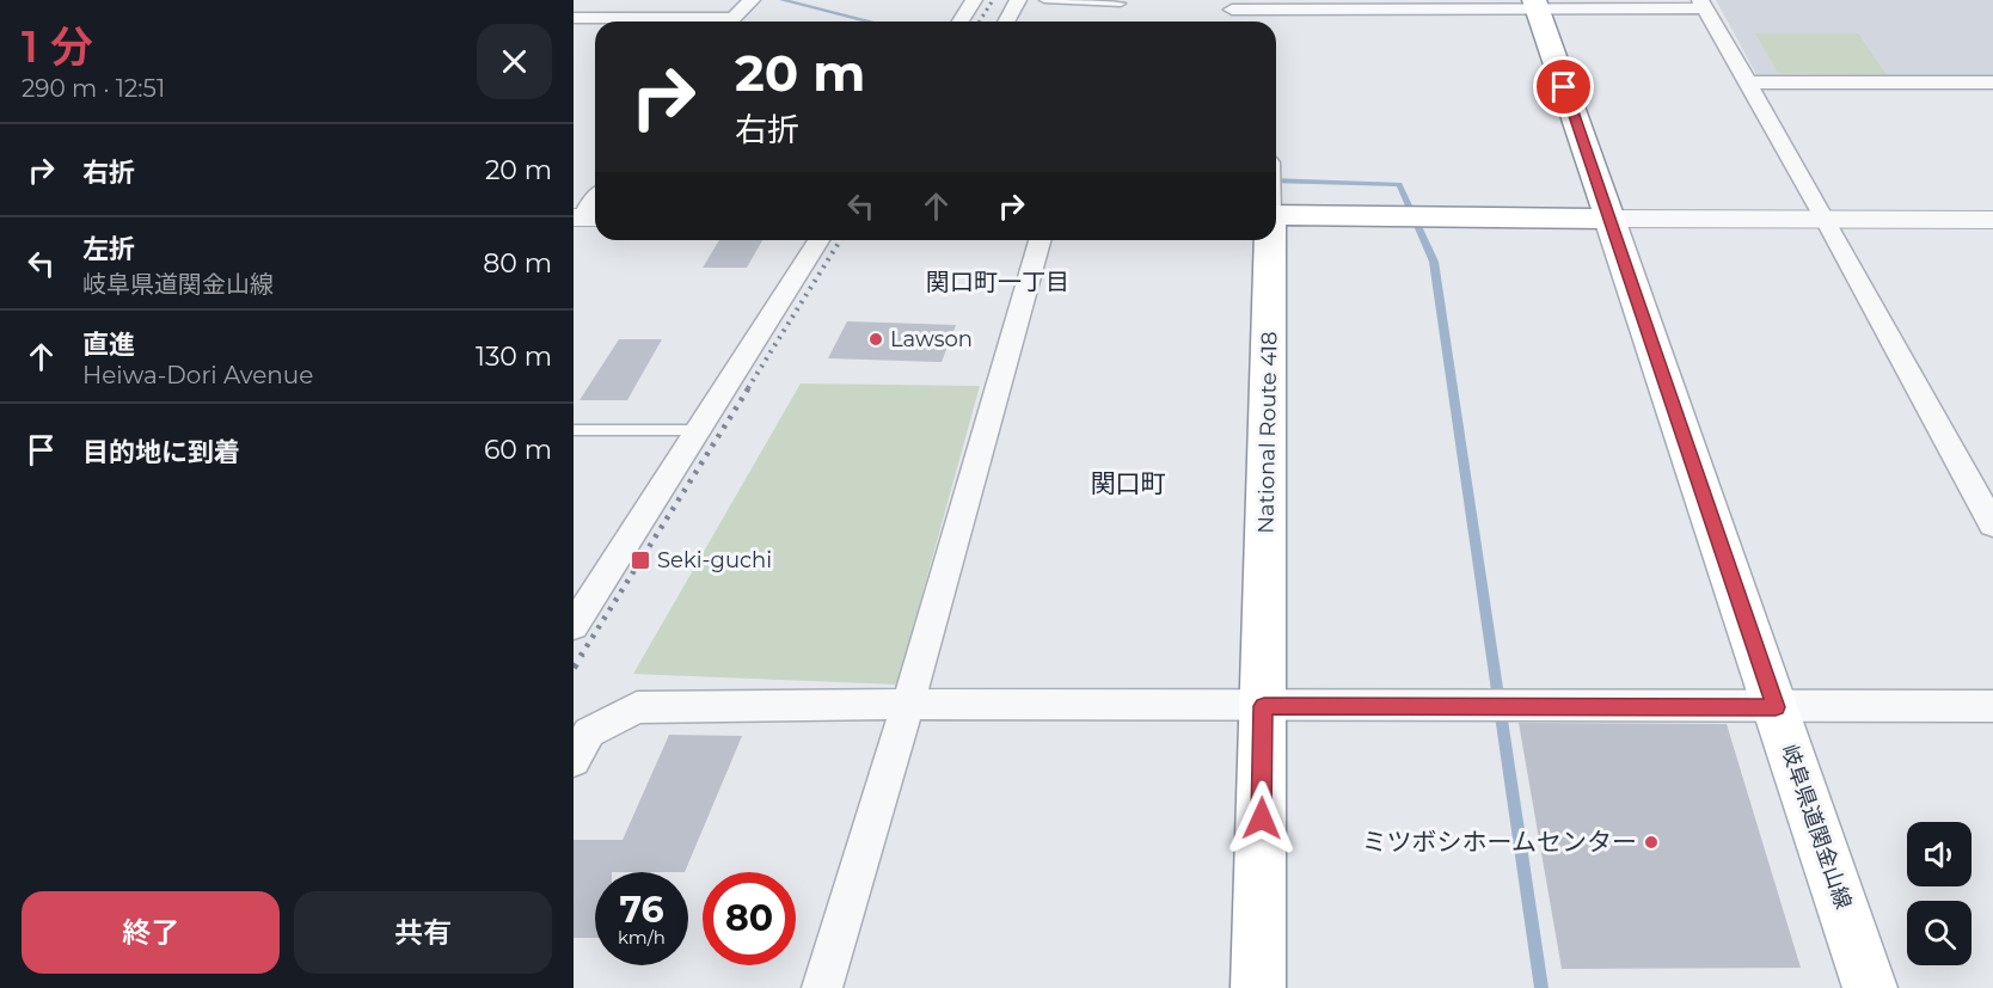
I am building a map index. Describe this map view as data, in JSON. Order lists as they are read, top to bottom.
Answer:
{
  "streets": {
    "main road": ["National Route 418", "岐阜県道関金山線"]
  },
  "districts": ["関口町一丁目", "関口町"],
  "places": {
    "other": ["Lawson", "ミツボシホームセンター"],
    "transit": ["Seki-guchi"]
  },
  "page": {
    "heading": ["1 分", "290 m · 12:51"],
    "turn": ["20 m", "右折"],
    "list": [
      {
        "name": "右折",
        "value": "20 m"
      },
      {
        "name": "左折",
        "note": "岐阜県道関金山線",
        "value": "80 m"
      },
      {
        "name": "直進",
        "note": "Heiwa-Dori Avenue",
        "value": "130 m"
      },
      {
        "name": "目的地に到着",
        "value": "60 m"
      }
    ],
    "speed": "76 km/h",
    "limit": "80",
    "buttons": ["終了", "共有"]
  }
}
